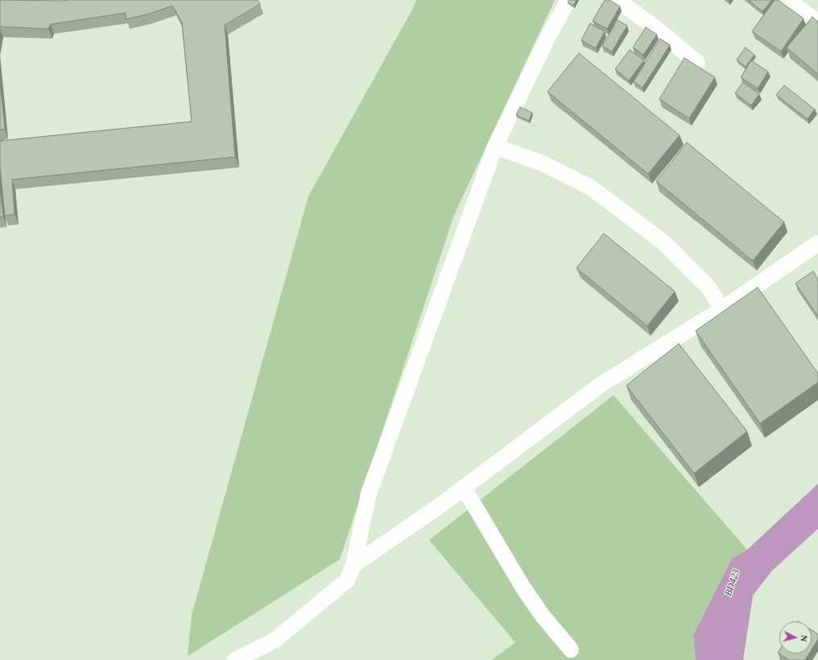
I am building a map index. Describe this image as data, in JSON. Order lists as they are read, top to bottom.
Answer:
{
  "water": ["BD423"],
  "north": "right"
}
